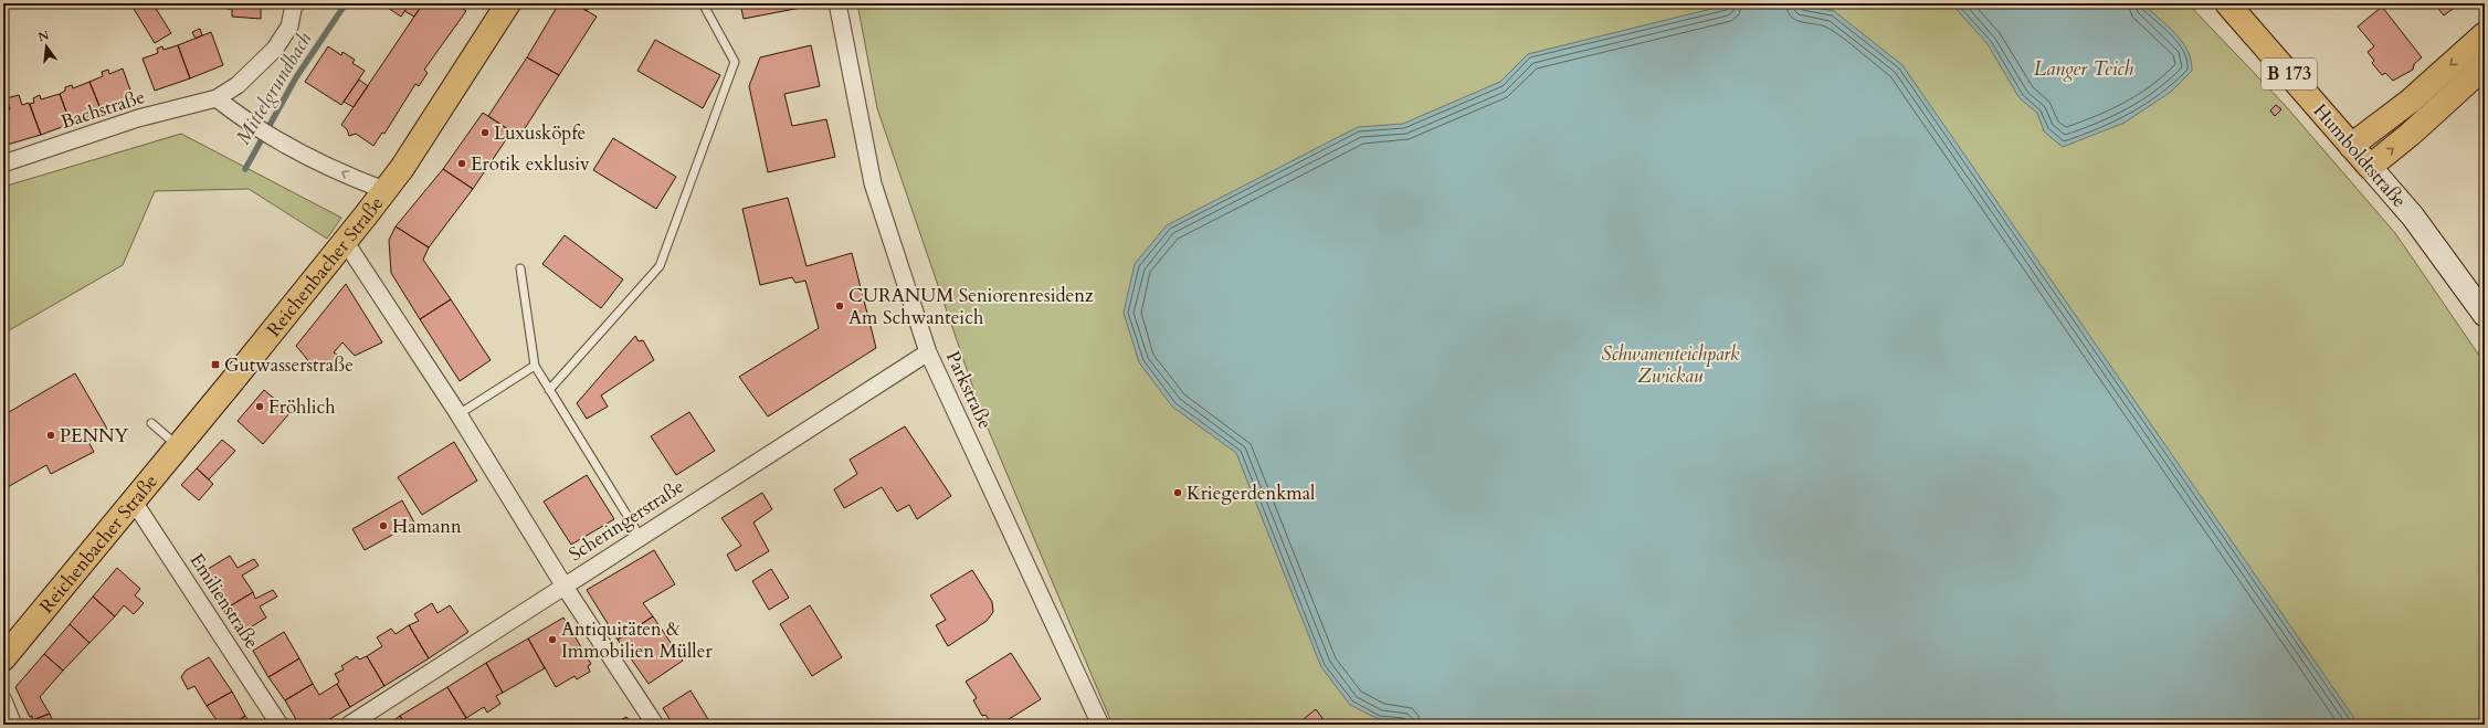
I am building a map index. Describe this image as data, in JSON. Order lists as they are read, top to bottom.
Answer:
{
  "streets": {
    "main road": ["B 173", "Humboldtstraße", "Reichenbacher Straße"],
    "street": [
      "Bachstraße",
      "Parkstraße",
      "Scheringerstraße",
      "Emilienstraße"
    ]
  },
  "crossings": [
    ["Reichenbacher Straße", "Emilienstraße"],
    ["Parkstraße", "Scheringerstraße"]
  ],
  "water": ["Langer Teich", "Mittelgrundbach"],
  "parks": ["Schwanenteichpark Zwickau"],
  "places": {
    "other": [
      "Luxusköpfe",
      "Erotik exklusiv",
      "CURANUM Seniorenresidenz Am Schwanteich",
      "Fröhlich",
      "PENNY",
      "Kriegerdenkmal",
      "Hamann",
      "Antiquitäten & Immobilien Müller"
    ],
    "transit": ["Gutwasserstraße"]
  },
  "north": "top"
}
